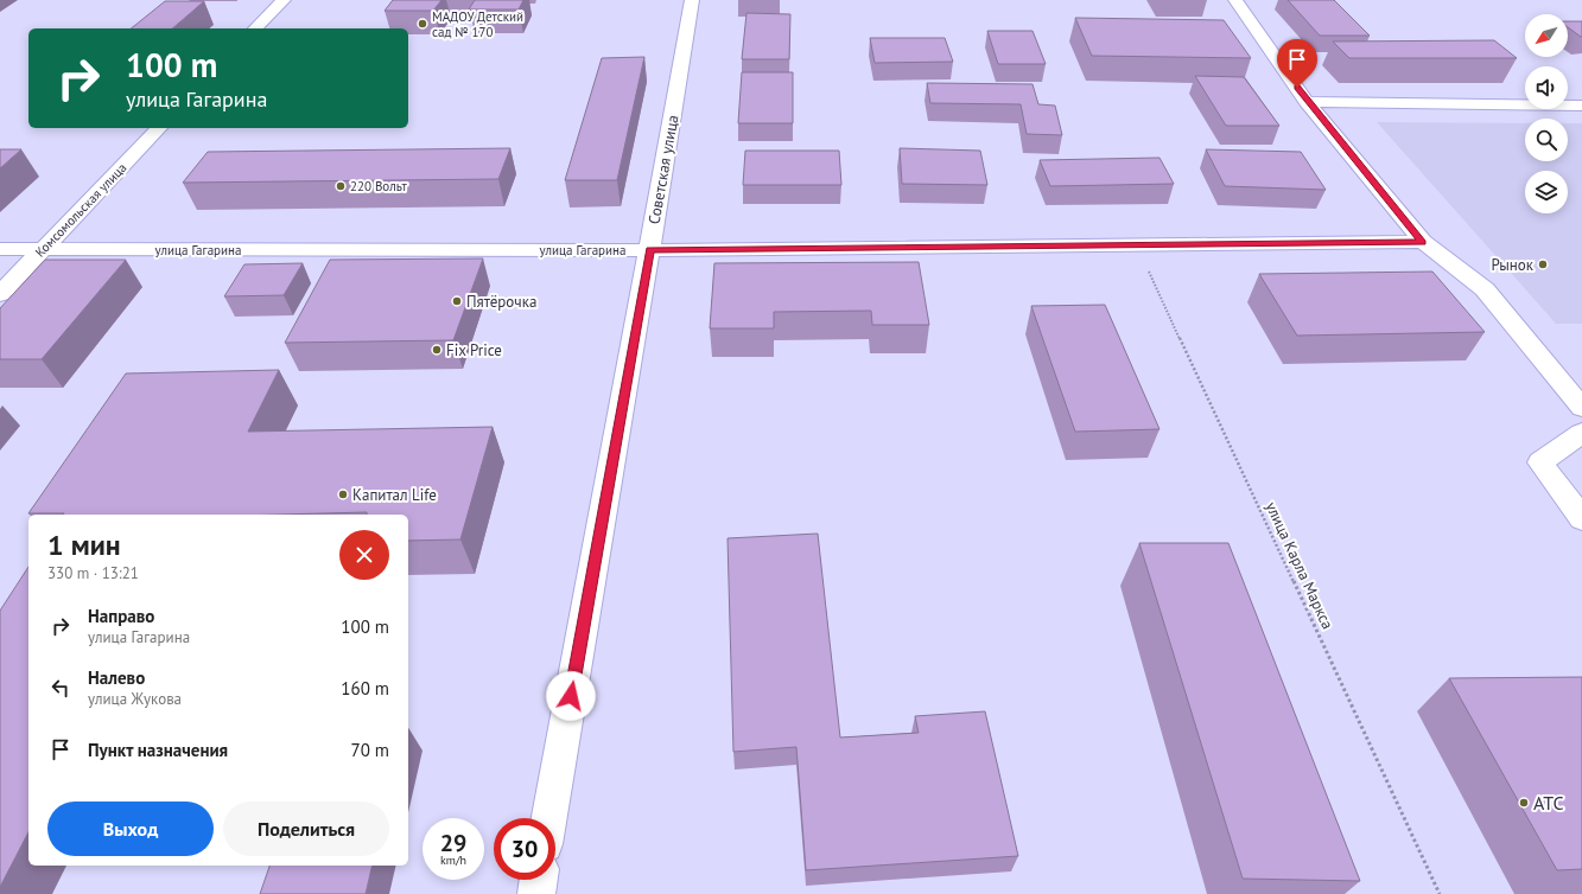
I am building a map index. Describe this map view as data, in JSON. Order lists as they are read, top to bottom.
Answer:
{
  "streets": {
    "street": ["Советская улица", "Комсомольская улица", "улица Гагарина"],
    "path": ["улица Карла Маркса"]
  },
  "crossings": [
    ["Советская улица", "улица Гагарина"],
    ["Комсомольская улица", "улица Гагарина"],
    ["улица Гагарина", "улица Карла Маркса"]
  ],
  "places": [
    "МАДОУ Детский сад № 170",
    "220 Вольт",
    "Рынок",
    "Пятёрочка",
    "Fix Price",
    "Капитал Life",
    "АТС"
  ],
  "north": "bottom left",
  "page": {
    "turn": ["100 m", "улица Гагарина"],
    "heading": ["1 мин", "330 m · 13:21"],
    "list": [
      {
        "name": "Направо",
        "note": "улица Гагарина",
        "value": "100 m"
      },
      {
        "name": "Налево",
        "note": "улица Жукова",
        "value": "160 m"
      },
      {
        "name": "Пункт назначения",
        "value": "70 m"
      }
    ],
    "buttons": ["Выход", "Поделиться"],
    "speed": "29 km/h",
    "limit": "30"
  }
}
